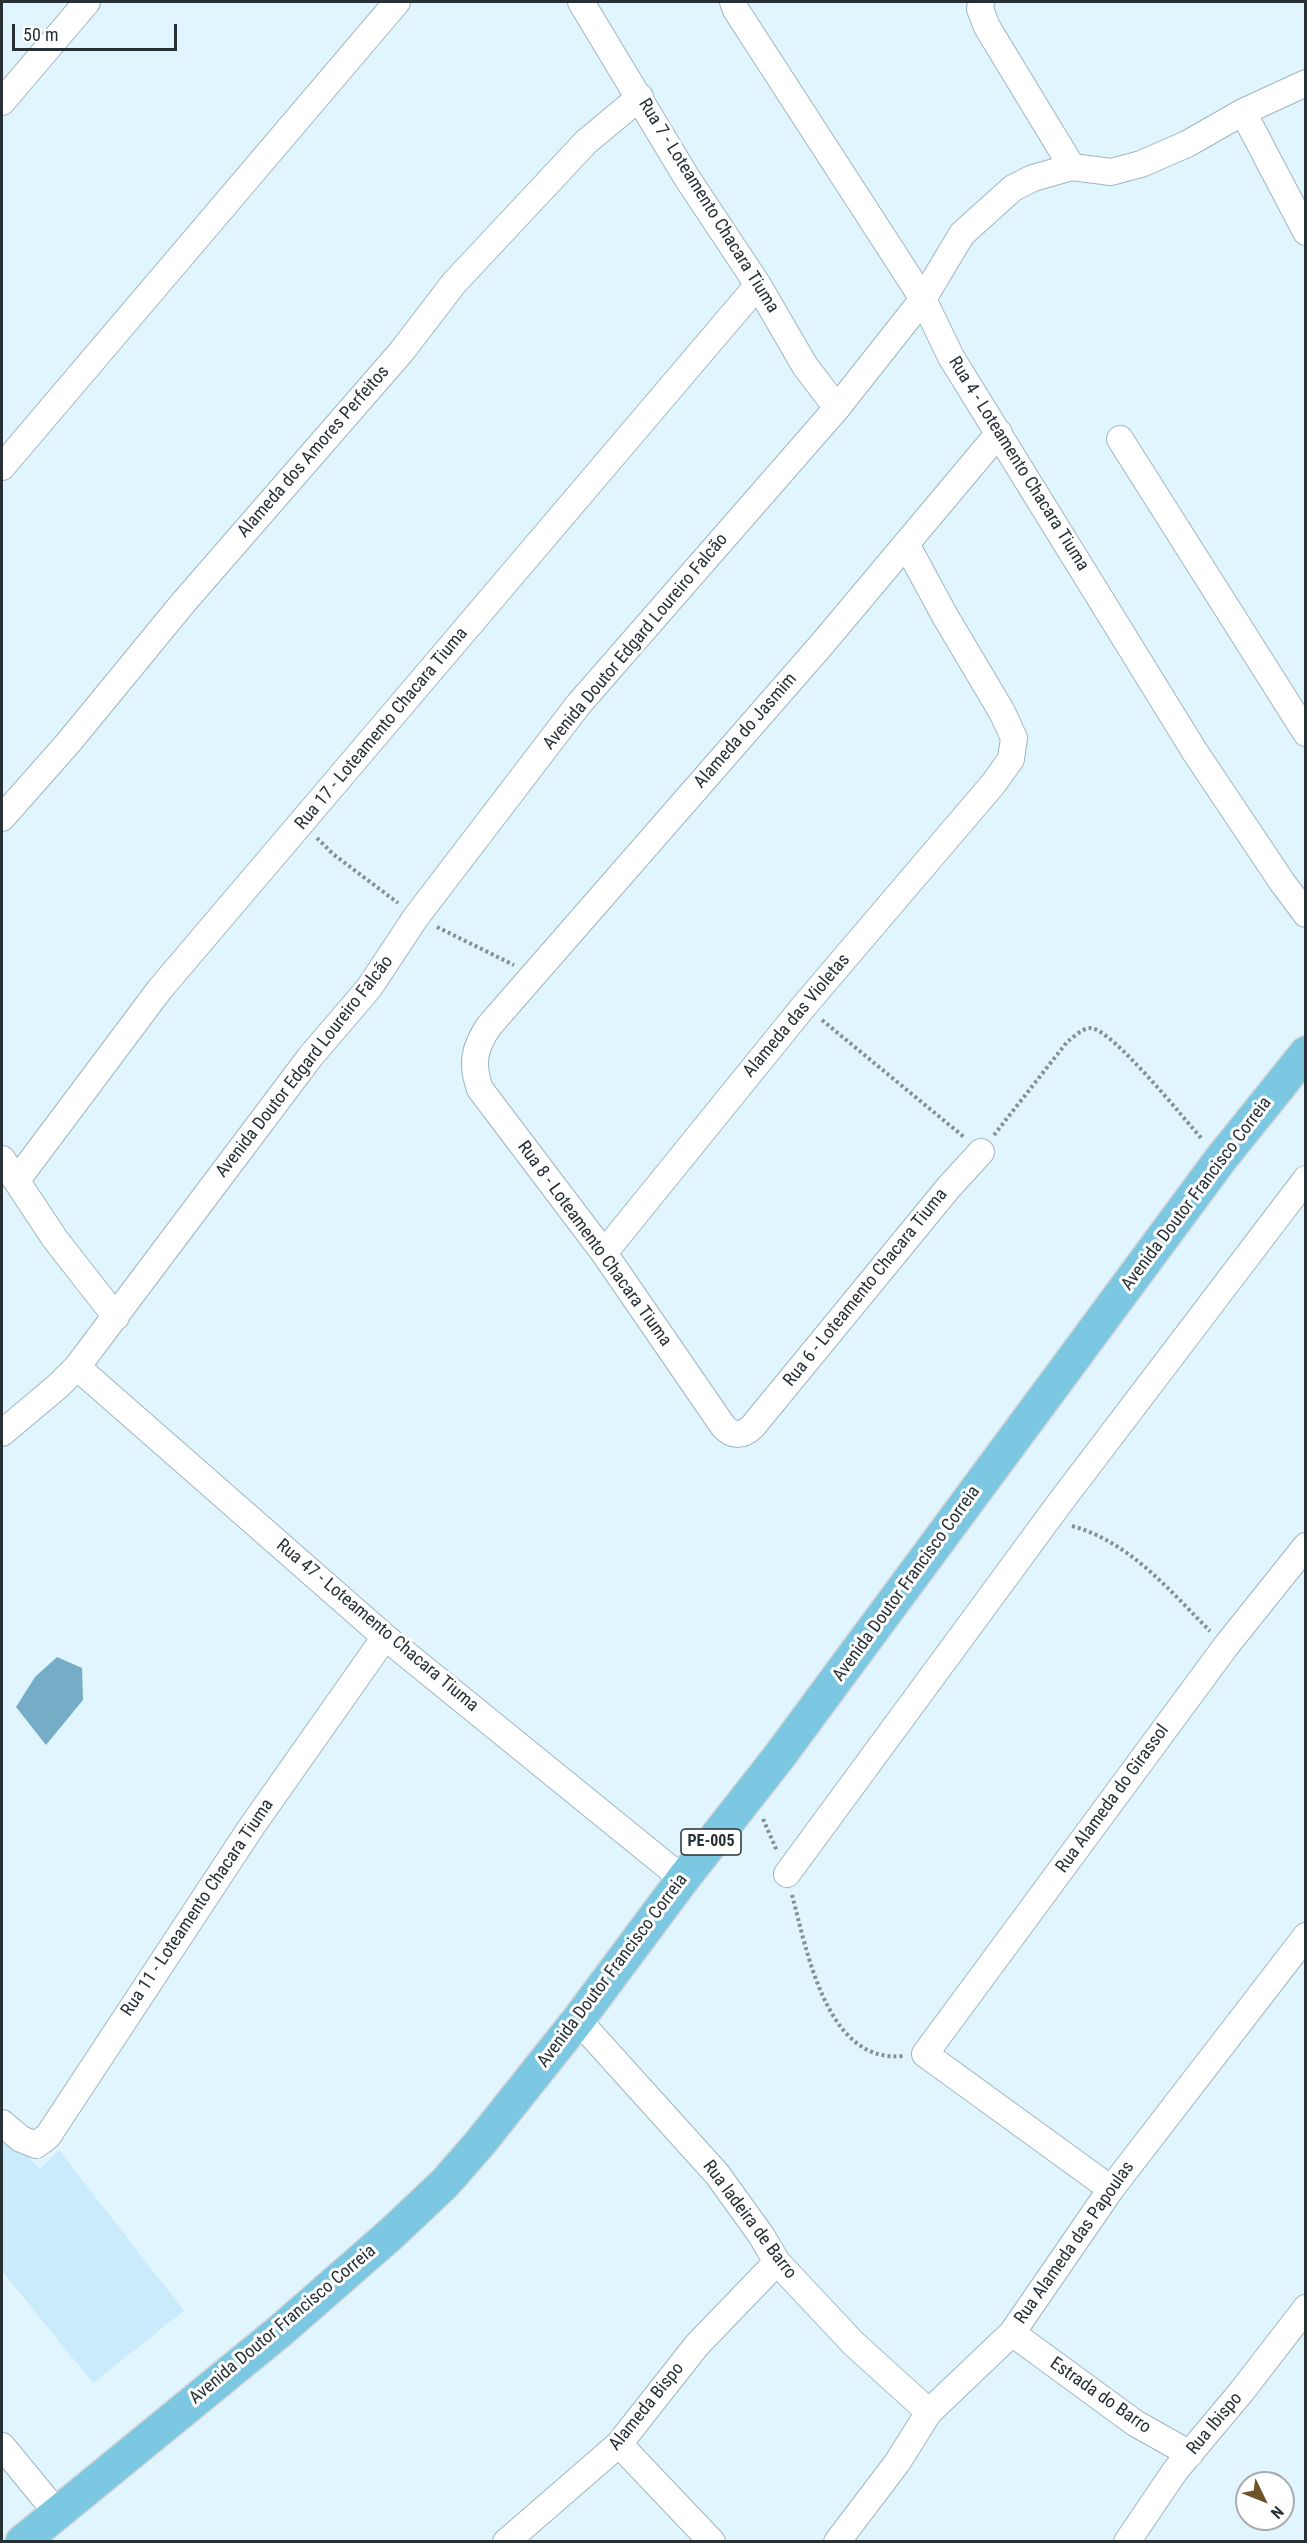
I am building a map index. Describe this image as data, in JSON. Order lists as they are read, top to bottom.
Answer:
{
  "streets": {
    "main road": ["Avenida Doutor Francisco Correia", "PE-005"],
    "street": [
      "Rua 7 - Loteamento Chacara Tiuma",
      "Alameda dos Amores Perfeitos",
      "Rua 4 - Loteamento Chacara Tiuma",
      "Avenida Doutor Edgard Loureiro Falcão",
      "Rua 17 - Loteamento Chacara Tiuma",
      "Alameda do Jasmim",
      "Alameda das Violetas",
      "Rua 8 - Loteamento Chacara Tiuma",
      "Rua 6 - Loteamento Chacara Tiuma",
      "Rua 47 - Loteamento Chacara Tiuma",
      "Rua Alameda do Girassol",
      "Rua 11 - Loteamento Chacara Tiuma",
      "Rua ladeira de Barro",
      "Rua Alameda das Papoulas",
      "Estrada do Barro",
      "Alameda Bispo",
      "Rua Ibispo"
    ]
  },
  "crossings": [
    ["Rua 7 - Loteamento Chacara Tiuma", "Alameda dos Amores Perfeitos"],
    ["Rua 7 - Loteamento Chacara Tiuma", "Avenida Doutor Edgard Loureiro Falcão"],
    ["Rua 7 - Loteamento Chacara Tiuma", "Rua 17 - Loteamento Chacara Tiuma"],
    ["Rua 4 - Loteamento Chacara Tiuma", "Avenida Doutor Edgard Loureiro Falcão"],
    ["Rua 4 - Loteamento Chacara Tiuma", "Alameda do Jasmim"],
    ["Avenida Doutor Edgard Loureiro Falcão", "Rua 47 - Loteamento Chacara Tiuma"],
    ["Alameda do Jasmim", "Alameda das Violetas"],
    ["Alameda do Jasmim", "Rua 8 - Loteamento Chacara Tiuma"],
    ["Alameda das Violetas", "Rua 8 - Loteamento Chacara Tiuma"],
    ["Avenida Doutor Francisco Correia", "Rua 47 - Loteamento Chacara Tiuma"],
    ["Avenida Doutor Francisco Correia", "Rua ladeira de Barro"],
    ["Rua 8 - Loteamento Chacara Tiuma", "Rua 6 - Loteamento Chacara Tiuma"],
    ["Rua 47 - Loteamento Chacara Tiuma", "Rua 11 - Loteamento Chacara Tiuma"],
    ["Rua ladeira de Barro", "Rua Alameda das Papoulas"],
    ["Rua ladeira de Barro", "Alameda Bispo"],
    ["Rua Alameda das Papoulas", "Estrada do Barro"],
    ["Estrada do Barro", "Rua Ibispo"]
  ],
  "scale_bar": "50 m",
  "north": "bottom right"
}
